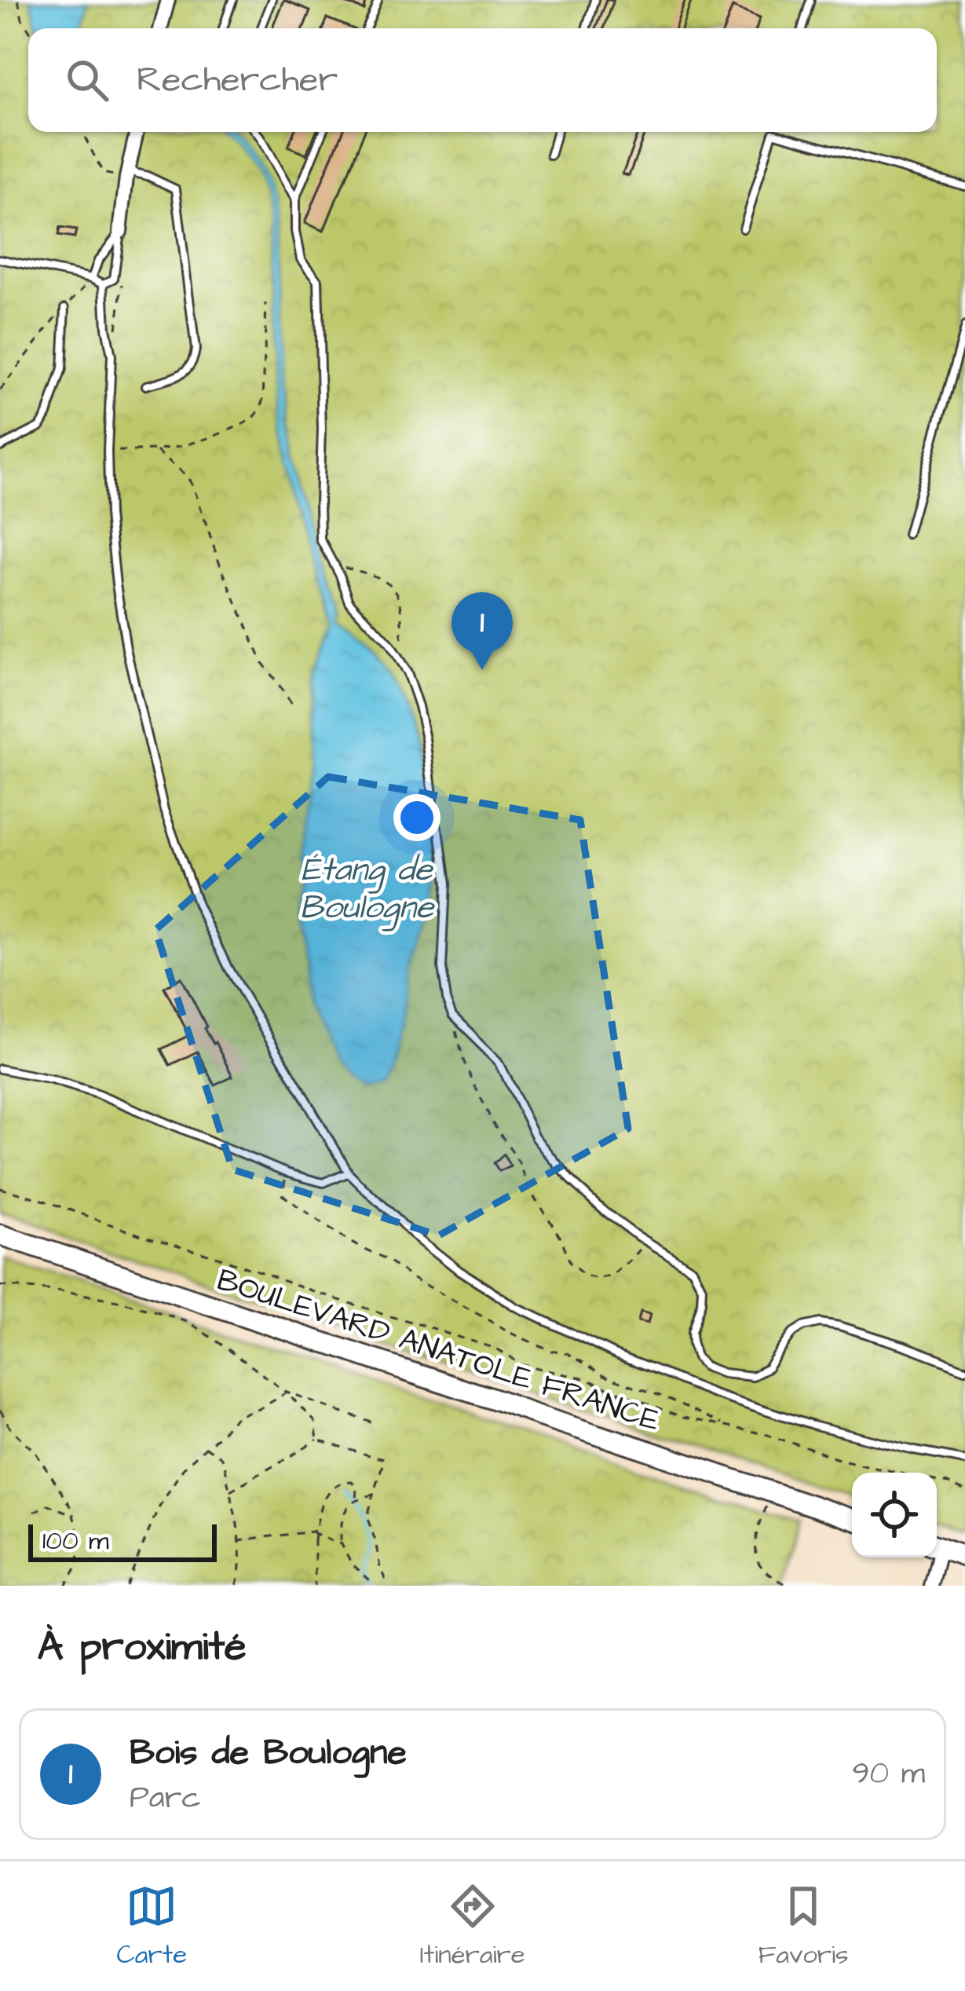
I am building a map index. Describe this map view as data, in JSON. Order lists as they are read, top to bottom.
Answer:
{
  "streets": {
    "main road": ["BOULEVARD ANATOLE FRANCE"]
  },
  "water": ["Étang de Boulogne"],
  "scale_bar": "100 m",
  "page": {
    "search": "Rechercher",
    "pins": "1",
    "scale": "100 m",
    "heading": "À proximité",
    "list": [
      {
        "mark": "1",
        "name": "Bois de Boulogne",
        "note": "Parc",
        "value": "90 m"
      }
    ],
    "nav": ["Carte", "Itinéraire", "Favoris"]
  }
}
